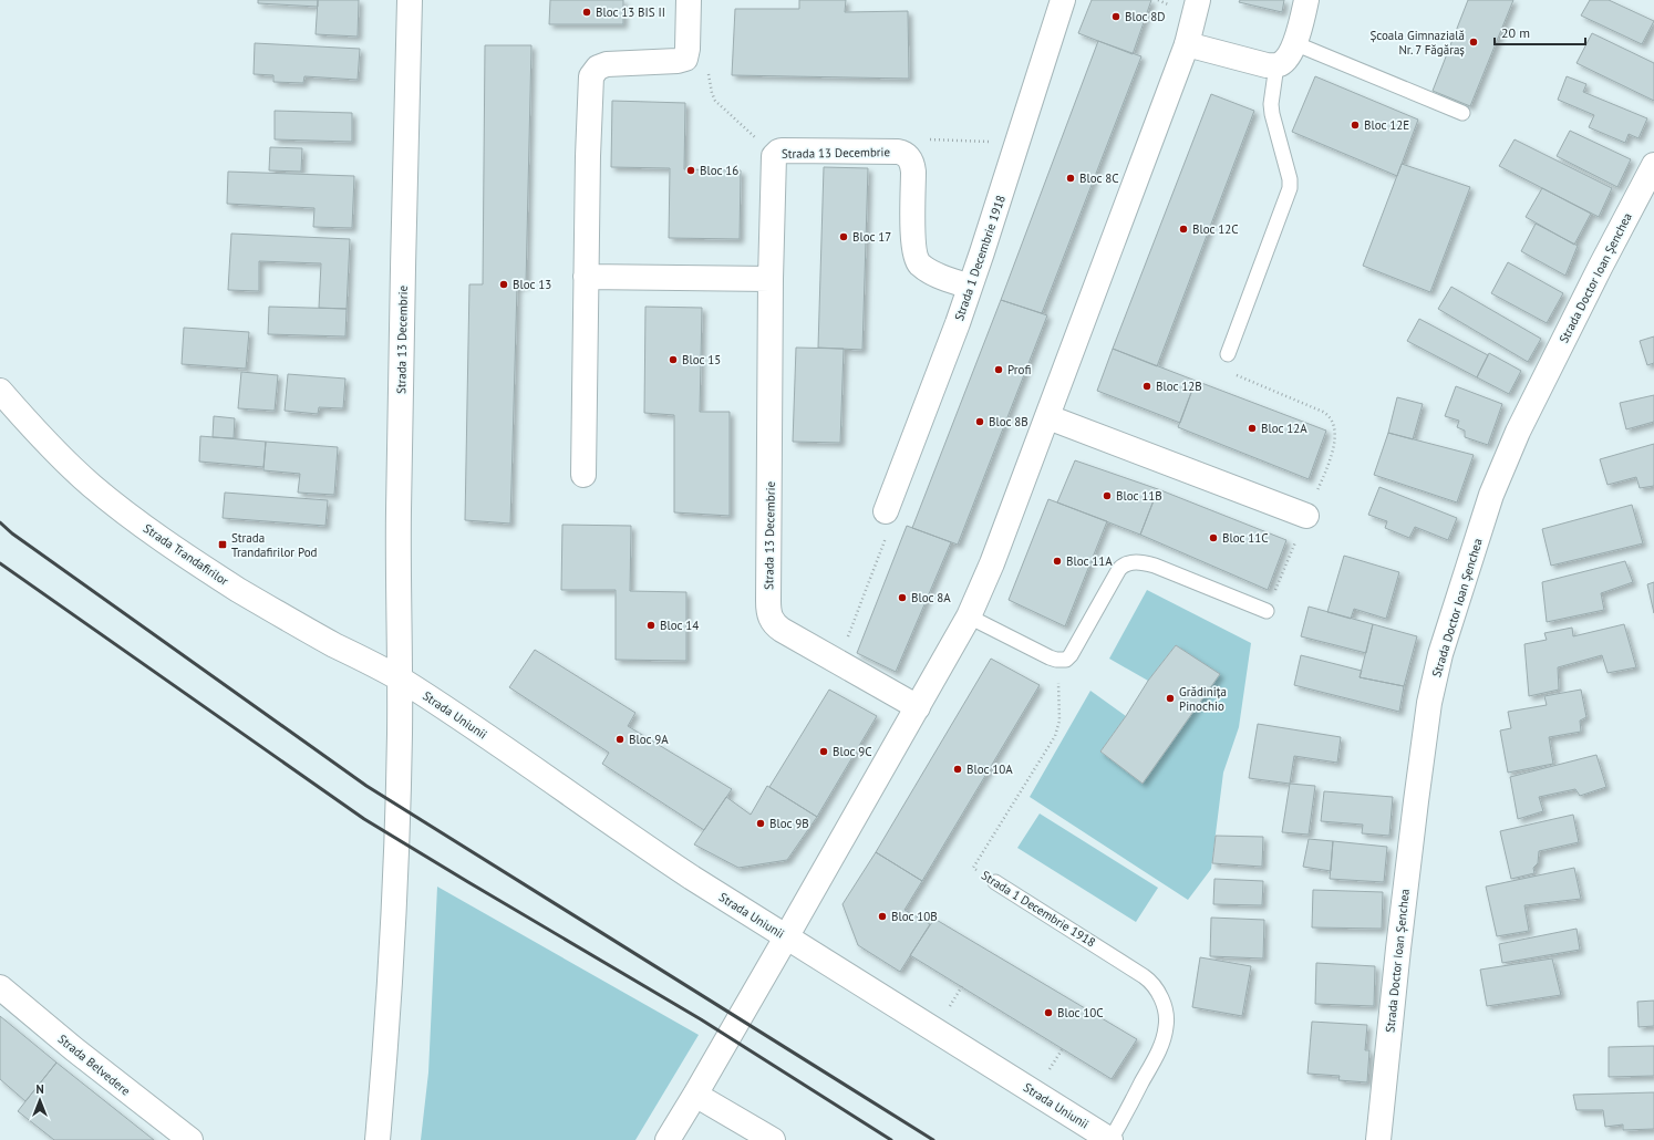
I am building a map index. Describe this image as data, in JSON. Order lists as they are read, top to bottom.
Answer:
{
  "streets": {
    "street": [
      "Strada 13 Decembrie",
      "Strada 1 Decembrie 1918",
      "Strada Doctor Ioan Șenchea",
      "Strada Trandafirilor",
      "Strada Uniunii",
      "Strada Belvedere"
    ]
  },
  "crossings": [
    ["Strada 13 Decembrie", "Strada 1 Decembrie 1918"],
    ["Strada 13 Decembrie", "Strada Trandafirilor"],
    ["Strada 13 Decembrie", "Strada Uniunii"],
    ["Strada 1 Decembrie 1918", "Strada Uniunii"],
    ["Strada Trandafirilor", "Strada Uniunii"]
  ],
  "places": {
    "other": [
      "Bloc 13 BIS II",
      "Bloc 8D",
      "Școala Gimnazială Nr. 7 Făgăraș",
      "Bloc 12E",
      "Bloc 16",
      "Bloc 8C",
      "Bloc 12C",
      "Bloc 17",
      "Bloc 13",
      "Bloc 15",
      "Profi",
      "Bloc 12B",
      "Bloc 8B",
      "Bloc 12A",
      "Bloc 11B",
      "Bloc 11C",
      "Bloc 11A",
      "Bloc 8A",
      "Bloc 14",
      "Grădinița Pinochio",
      "Bloc 9A",
      "Bloc 9C",
      "Bloc 10A",
      "Bloc 9B",
      "Bloc 10B",
      "Bloc 10C"
    ],
    "transit": ["Strada Trandafirilor Pod"]
  },
  "scale_bar": "20 m",
  "north": "top"
}
